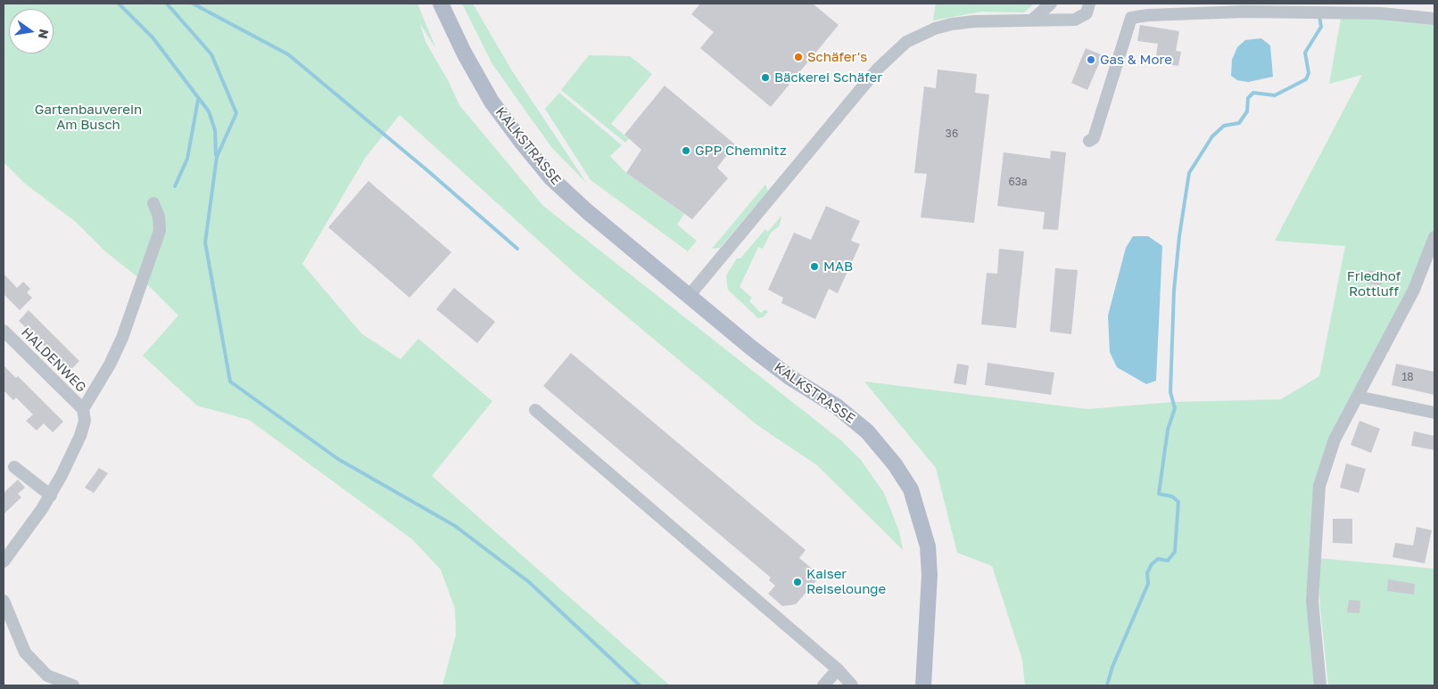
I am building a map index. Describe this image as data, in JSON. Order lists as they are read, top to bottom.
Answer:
{
  "streets": {
    "main road": ["KALKSTRASSE"],
    "street": ["HALDENWEG"]
  },
  "parks": ["Gartenbauverein Am Busch", "Friedhof Rottluff"],
  "places": [
    "Schäfer's",
    "Gas & More",
    "Bäckerei Schäfer",
    "GPP Chemnitz",
    "MAB",
    "Kaiser Reiselounge"
  ],
  "house_numbers": ["36", "63a", "18"],
  "north": "right"
}
